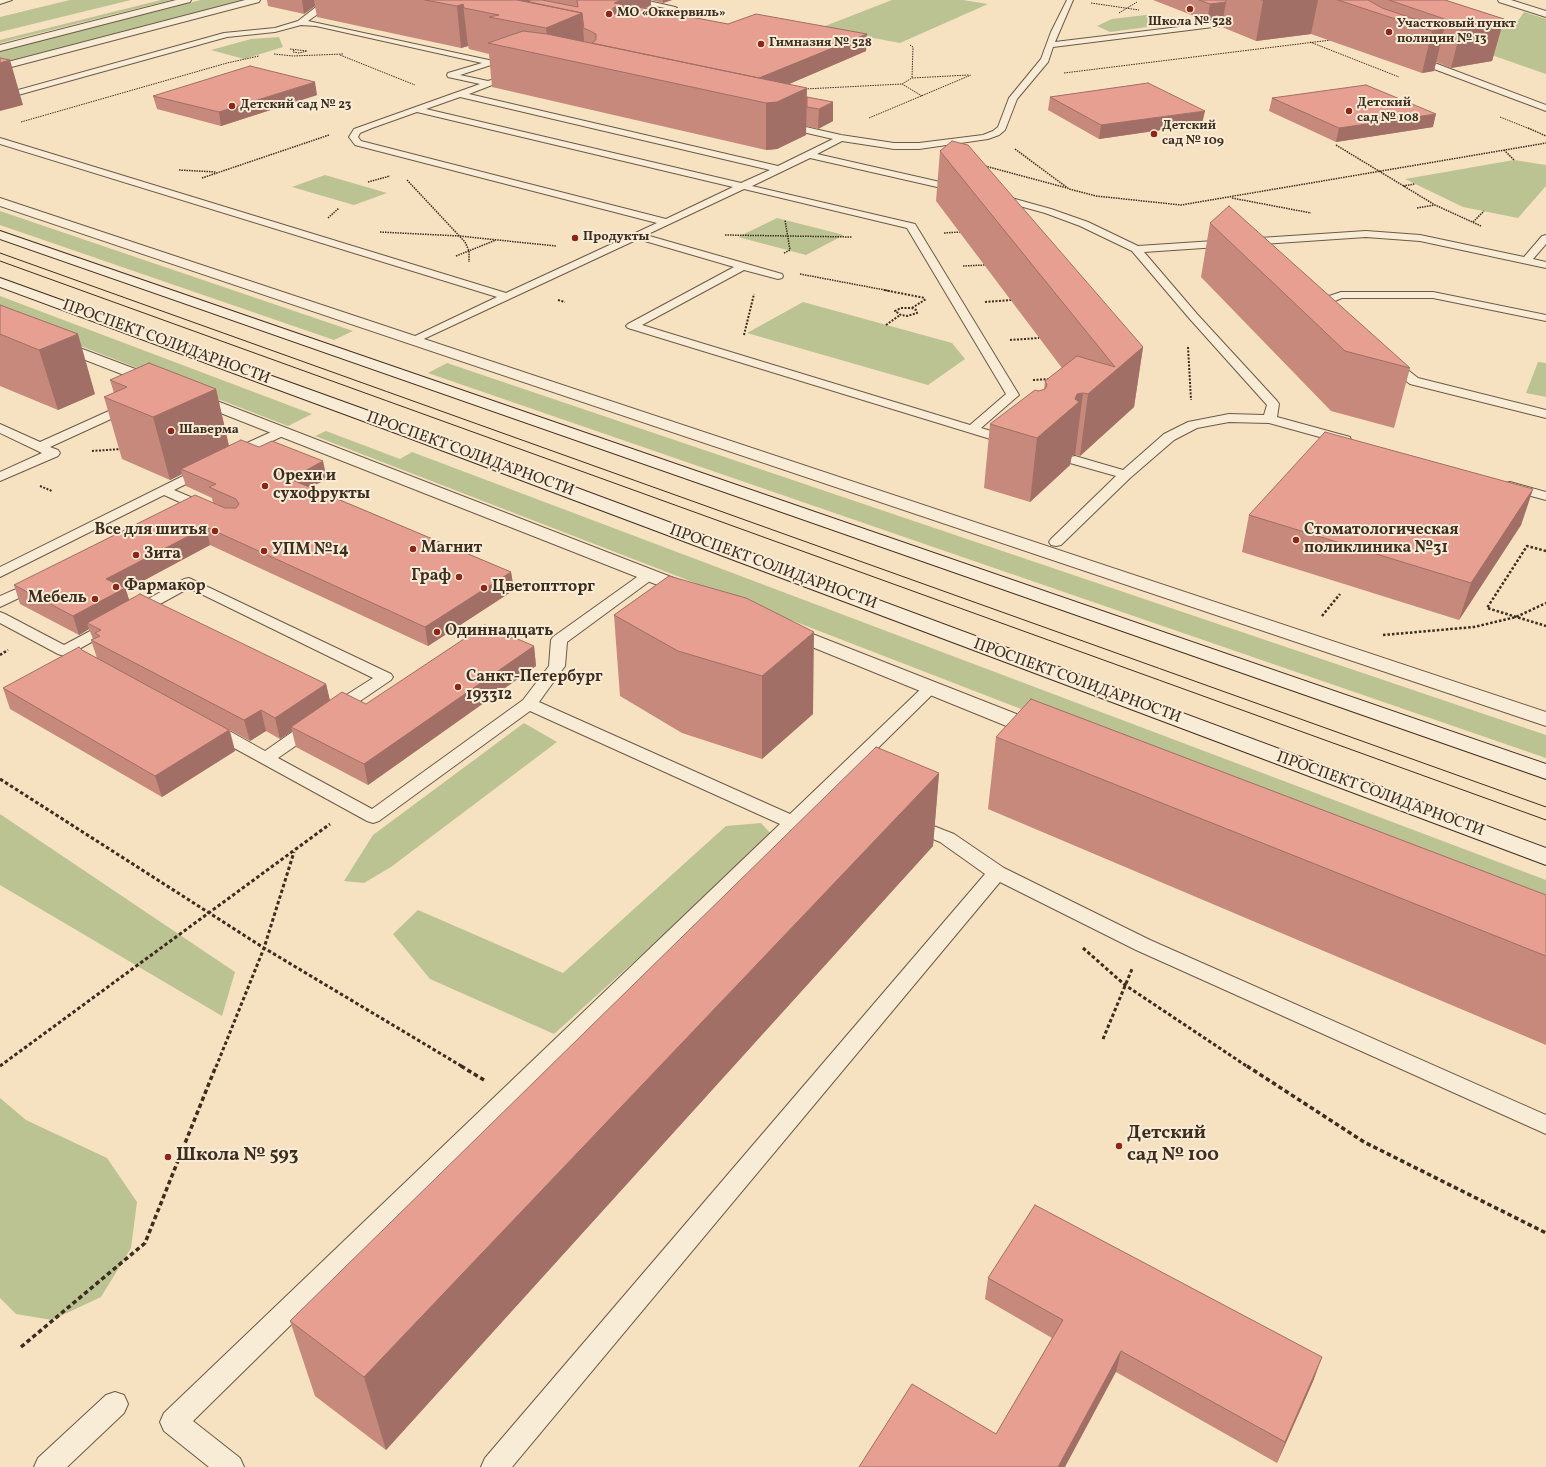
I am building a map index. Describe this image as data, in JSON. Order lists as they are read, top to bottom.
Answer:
{
  "streets": {
    "street": ["ПРОСПЕКТ СОЛИДАРНОСТИ"]
  },
  "places": [
    "Школа № 528",
    "МО «Оккервиль»",
    "Участковый пункт полиции № 13",
    "Гимназия № 528",
    "Детский сад № 23",
    "Детский сад № 108",
    "Детский сад № 109",
    "Продукты",
    "Шаверма",
    "Орехи и сухофрукты",
    "Все для шитья",
    "Стоматологическая поликлиника №31",
    "Магнит",
    "УПМ №14",
    "Зита",
    "Граф",
    "Фармакор",
    "Цветоптторг",
    "Мебель",
    "Одиннадцать",
    "Санкт-Петербург 193312",
    "Детский сад № 100",
    "Школа № 593"
  ]
}
